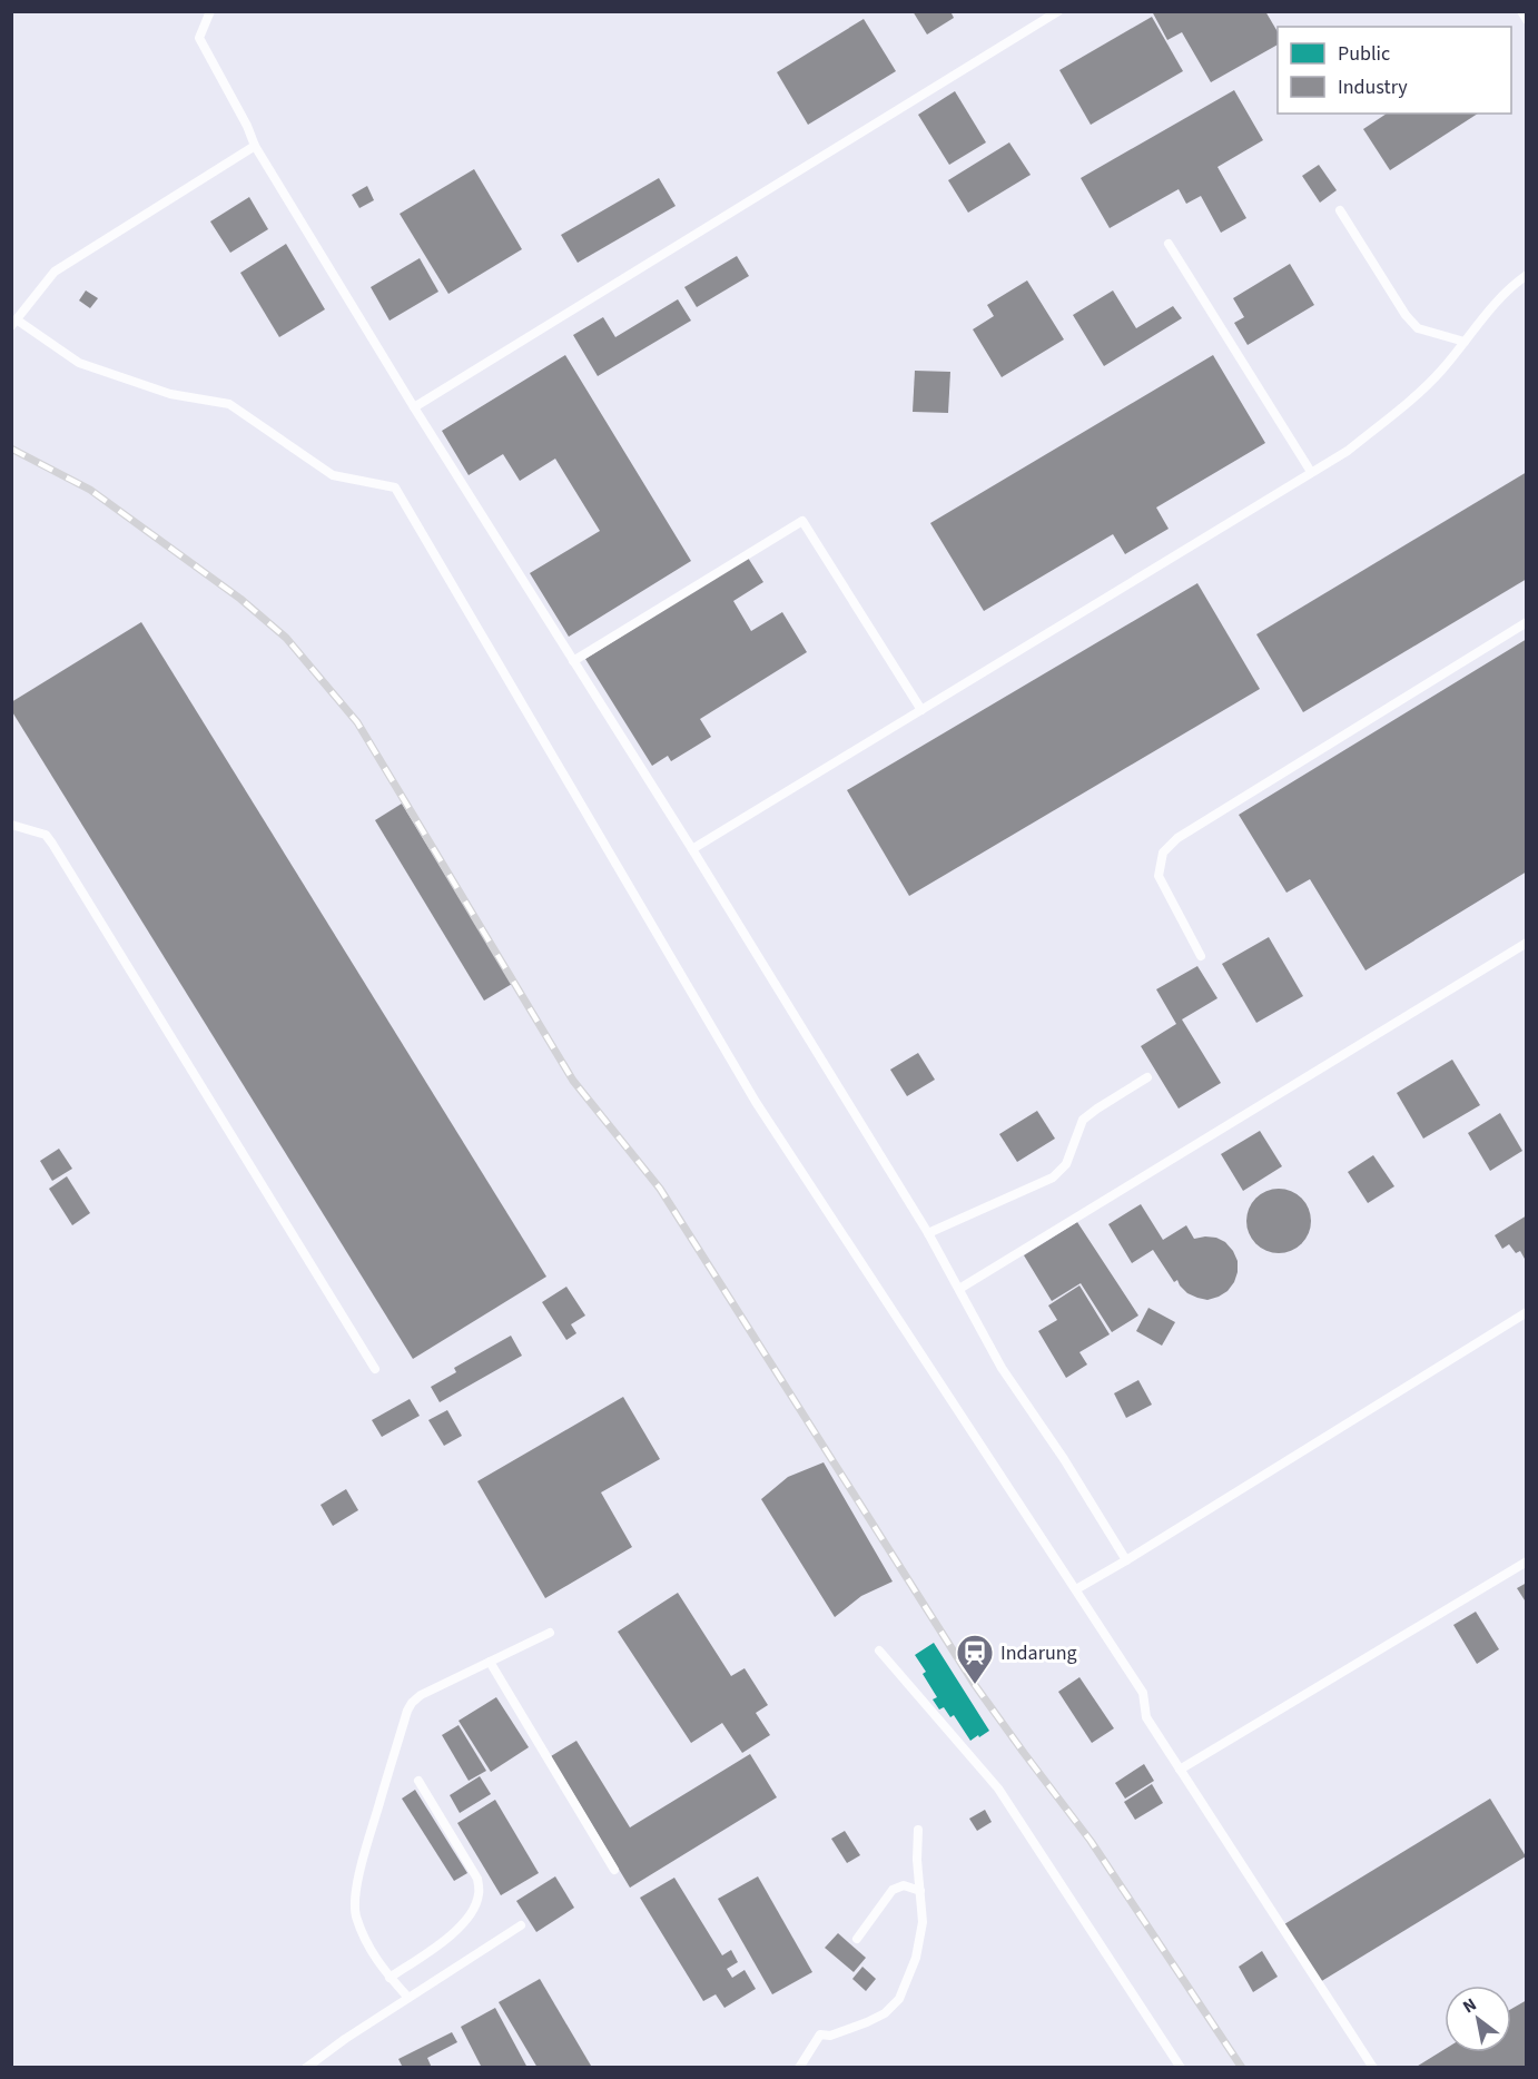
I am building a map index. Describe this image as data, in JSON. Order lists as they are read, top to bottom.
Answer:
{
  "places": {
    "station": ["Indarung"]
  },
  "legend": ["Public", "Industry"],
  "north": "top left"
}
